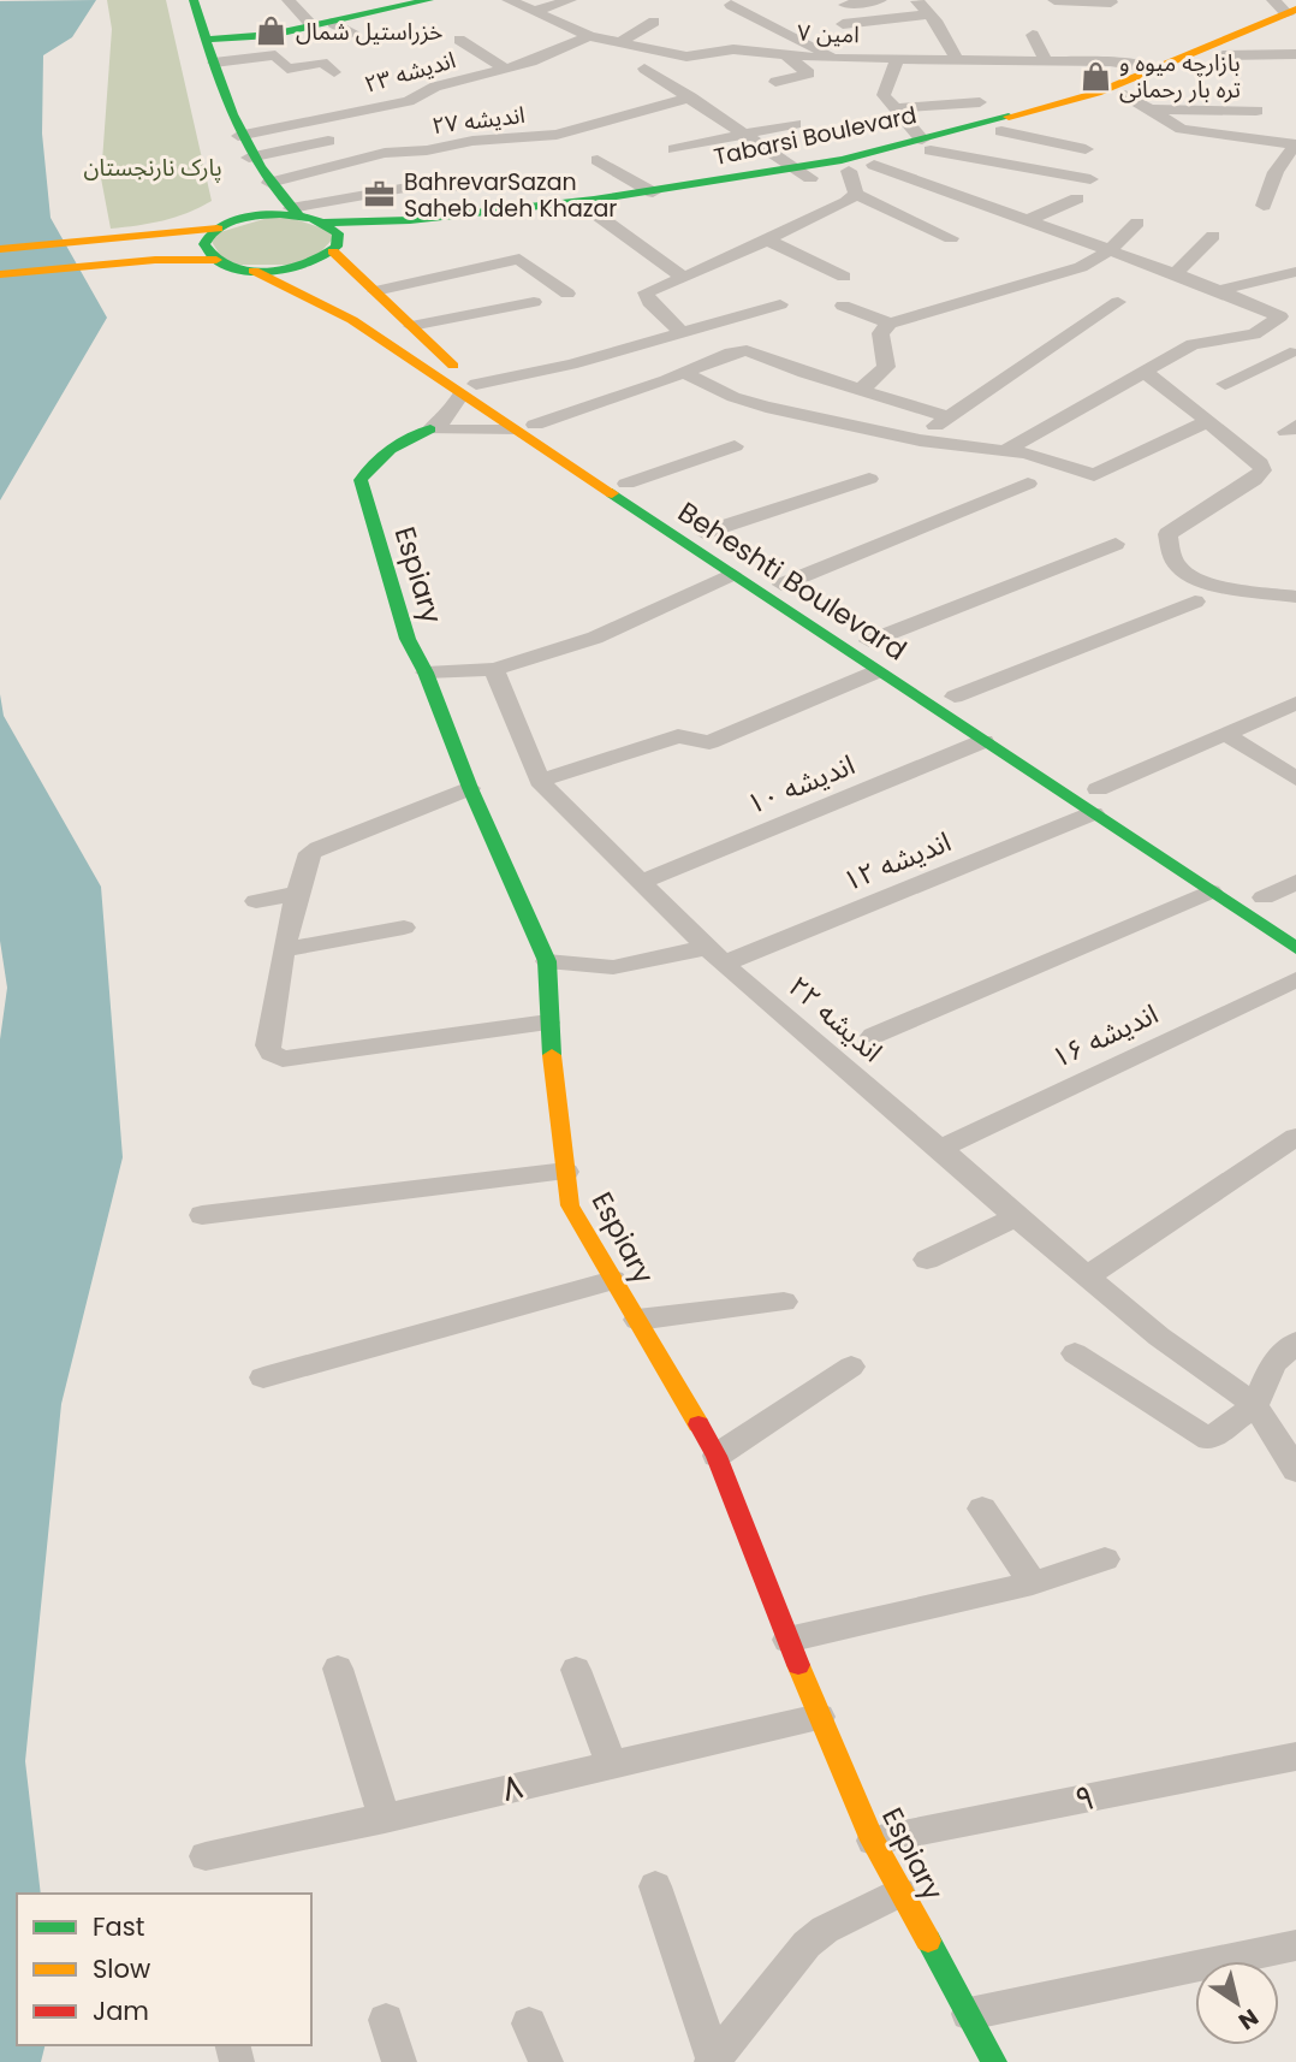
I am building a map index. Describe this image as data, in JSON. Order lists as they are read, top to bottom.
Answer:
{
  "streets": {
    "main road": ["Tabarsi Boulevard", "Espiary", "Beheshti Boulevard"],
    "street": [
      "امین ۷",
      "اندیشه ۲۳",
      "اندیشه ۲۷",
      "اندیشه ۱۰",
      "اندیشه ۱۲",
      "اندیشه ۲۲",
      "اندیشه ۱۶",
      "۸",
      "۹"
    ]
  },
  "crossings": [
    ["امین ۷", "اندیشه ۲۳"],
    ["امین ۷", "Tabarsi Boulevard"],
    ["Tabarsi Boulevard", "Beheshti Boulevard"],
    ["Espiary", "Beheshti Boulevard"],
    ["Espiary", "اندیشه ۱۲"],
    ["Espiary", "۸"],
    ["Espiary", "۹"],
    ["Beheshti Boulevard", "اندیشه ۱۰"],
    ["Beheshti Boulevard", "اندیشه ۱۲"],
    ["اندیشه ۱۰", "اندیشه ۲۲"],
    ["اندیشه ۱۲", "اندیشه ۲۲"],
    ["اندیشه ۲۲", "اندیشه ۱۶"]
  ],
  "parks": ["پارک نارنجستان"],
  "places": {
    "shop": ["خزراستیل شمال", "بازارچه میوه و تره بار رحمانی"],
    "office": ["BahrevarSazan Saheb Ideh Khazar"]
  },
  "legend": ["Fast", "Slow", "Jam"],
  "north": "bottom right"
}
